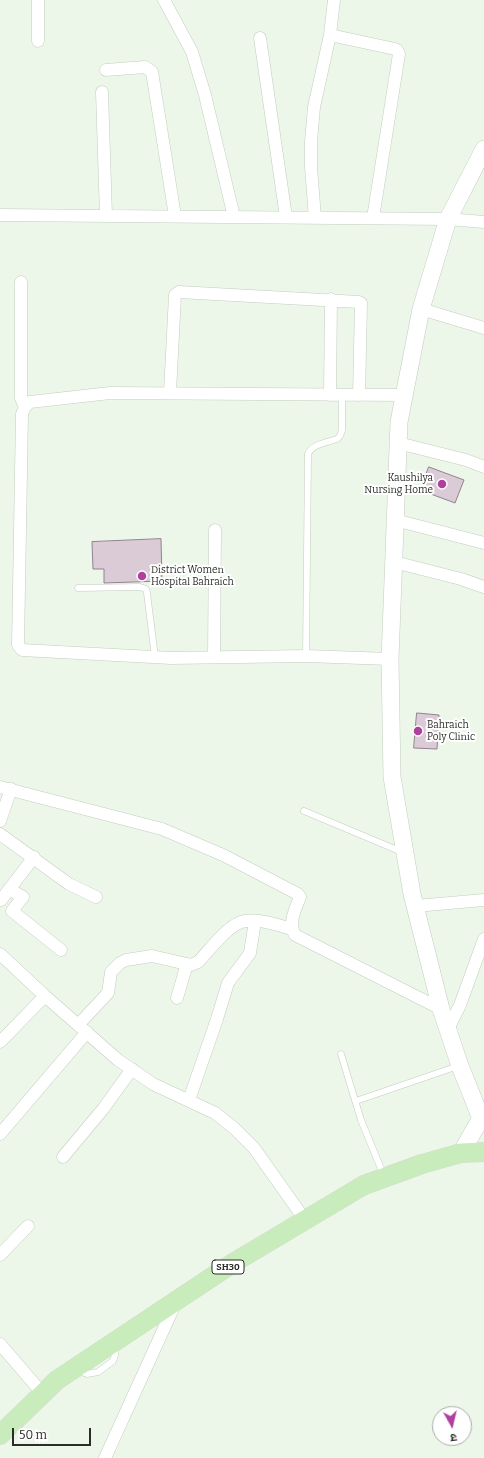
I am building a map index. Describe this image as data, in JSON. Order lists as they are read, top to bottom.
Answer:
{
  "streets": {
    "main road": ["SH30"]
  },
  "places": ["Kaushilya Nursing Home", "District Women Hospital Bahraich", "Bahraich Poly Clinic"],
  "scale_bar": "50 m",
  "north": "bottom"
}
